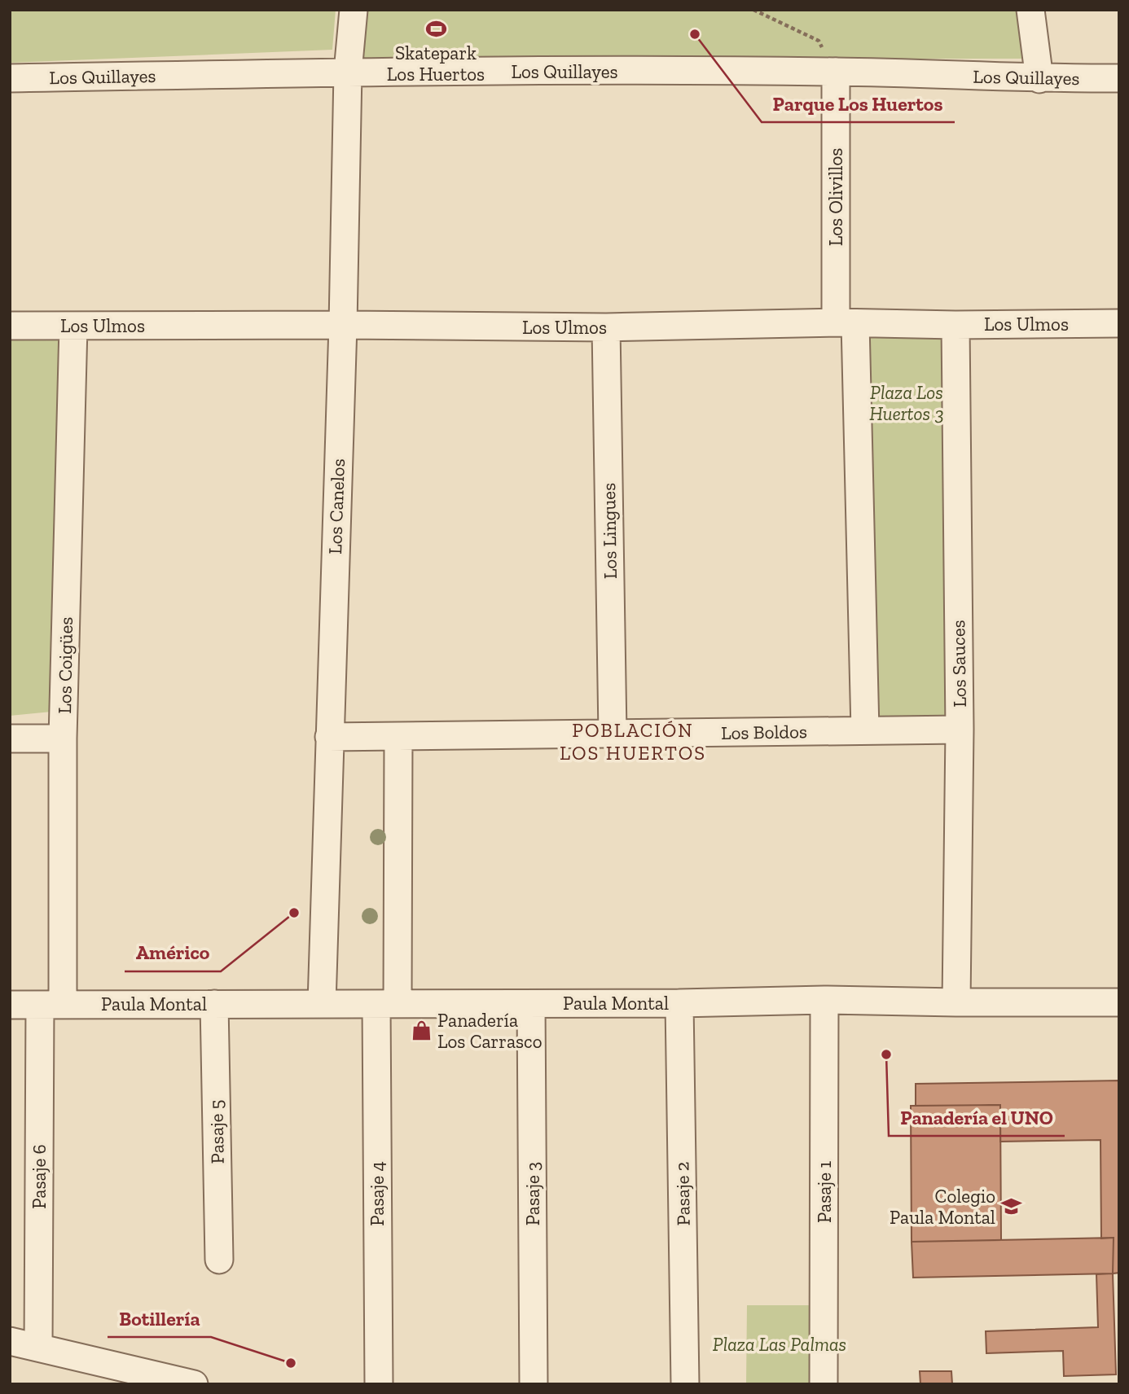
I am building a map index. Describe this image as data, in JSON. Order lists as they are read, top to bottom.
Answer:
{
  "streets": {
    "street": [
      "Los Quillayes",
      "Los Olivillos",
      "Los Ulmos",
      "Los Canelos",
      "Los Lingues",
      "Los Sauces",
      "Los Coigües",
      "Los Boldos",
      "Paula Montal",
      "Pasaje 5",
      "Pasaje 6",
      "Pasaje 1",
      "Pasaje 4",
      "Pasaje 3",
      "Pasaje 2"
    ]
  },
  "crossings": [
    ["Los Quillayes", "Los Olivillos"],
    ["Los Quillayes", "Los Canelos"],
    ["Los Olivillos", "Los Ulmos"],
    ["Los Ulmos", "Los Canelos"],
    ["Los Ulmos", "Los Lingues"],
    ["Los Ulmos", "Los Sauces"],
    ["Los Ulmos", "Los Coigües"],
    ["Los Canelos", "Los Boldos"],
    ["Los Canelos", "Paula Montal"],
    ["Los Lingues", "Los Boldos"],
    ["Los Sauces", "Los Boldos"],
    ["Los Sauces", "Paula Montal"],
    ["Los Coigües", "Paula Montal"],
    ["Los Coigües", "Pasaje 6"],
    ["Los Boldos", "Pasaje 4"],
    ["Paula Montal", "Pasaje 5"],
    ["Paula Montal", "Pasaje 6"],
    ["Paula Montal", "Pasaje 1"],
    ["Paula Montal", "Pasaje 4"],
    ["Paula Montal", "Pasaje 3"],
    ["Paula Montal", "Pasaje 2"]
  ],
  "districts": ["POBLACIÓN LOS HUERTOS"],
  "parks": ["Plaza Los Huertos 3", "Plaza Las Palmas"],
  "places": {
    "sports": ["Skatepark Los Huertos"],
    "other": [
      "Parque Los Huertos",
      "Américo",
      "Panadería el UNO",
      "Botillería"
    ],
    "shop": ["Panadería Los Carrasco"],
    "school or university": ["Colegio Paula Montal"]
  }
}
